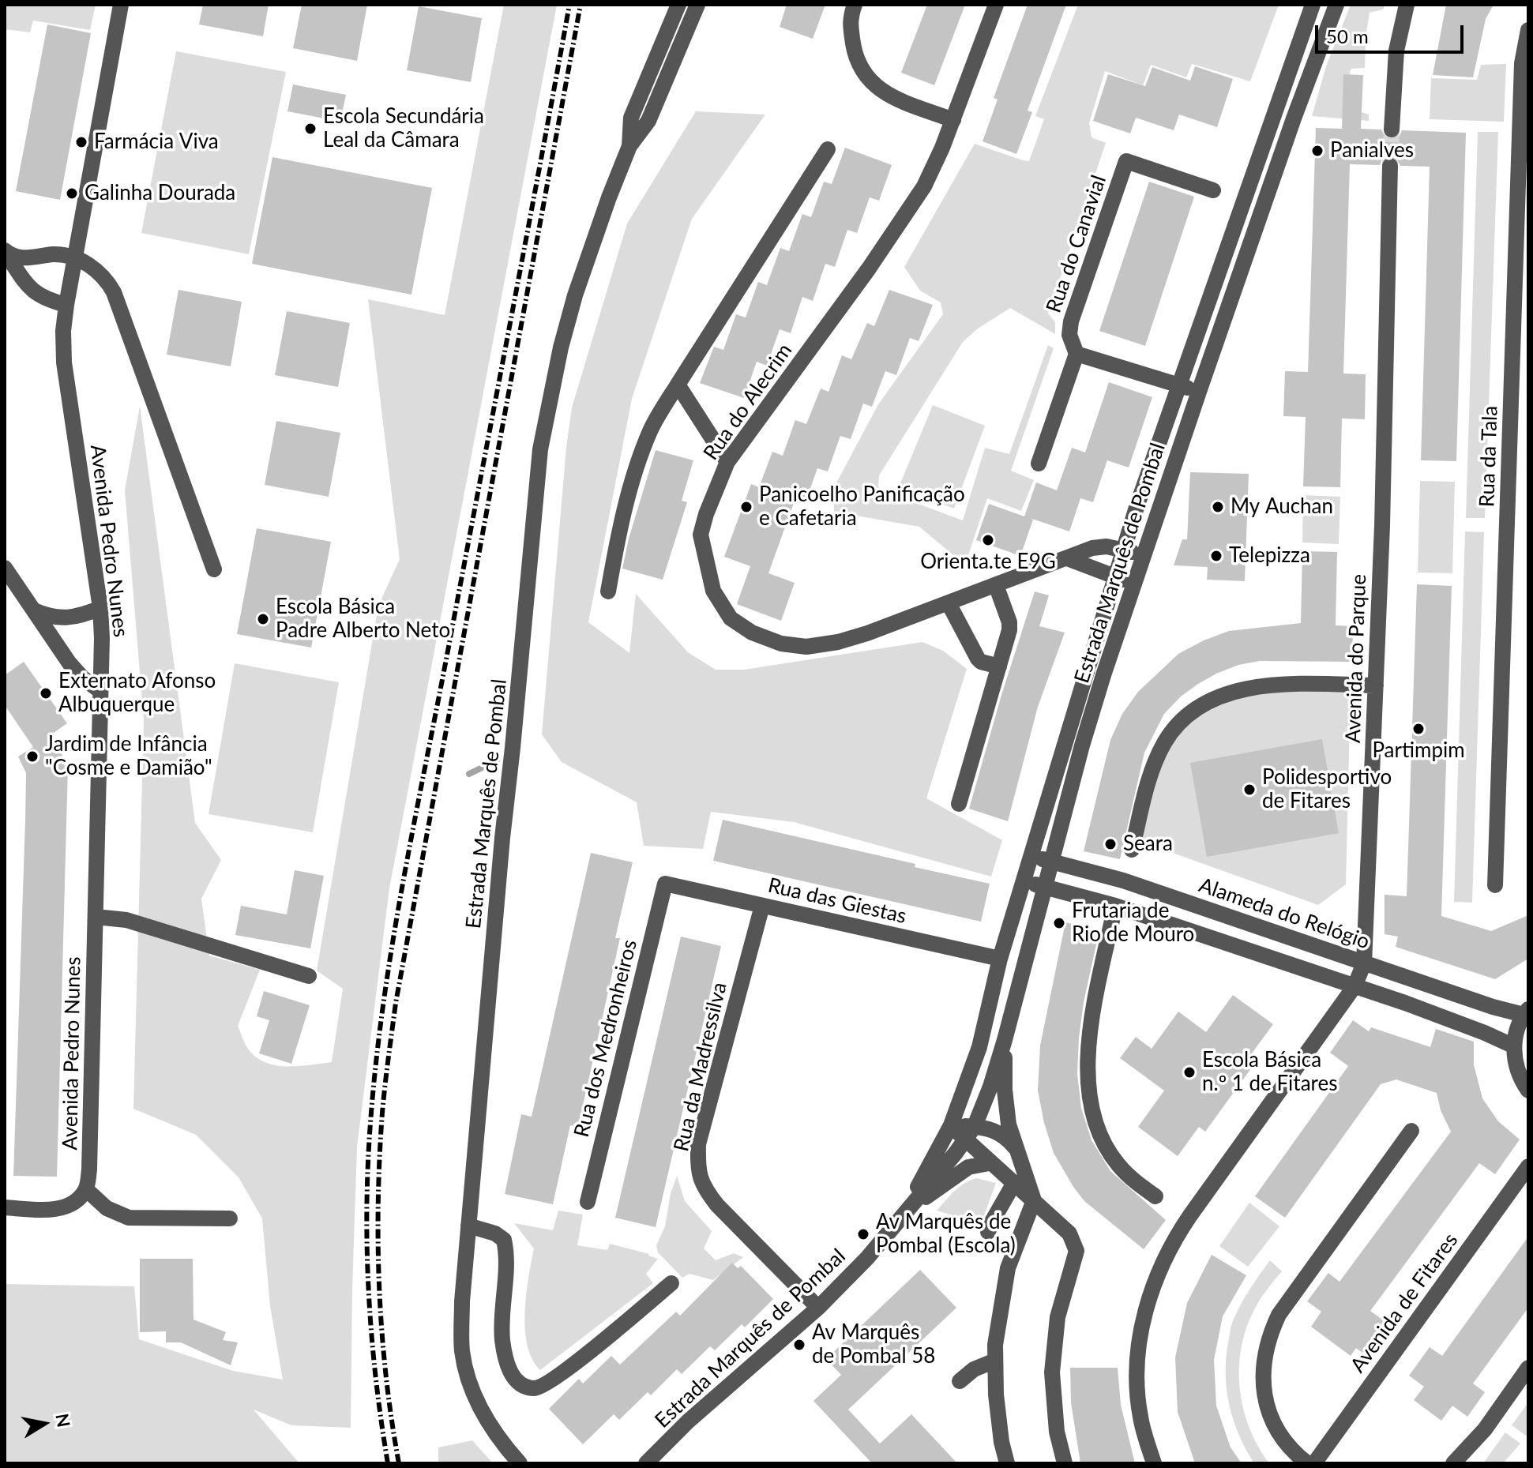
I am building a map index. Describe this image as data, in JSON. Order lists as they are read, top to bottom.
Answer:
{
  "streets": {
    "street": [
      "Rua do Canavial",
      "Rua do Alecrim",
      "Rua da Tala",
      "Avenida Pedro Nunes",
      "Estrada Marquês de Pombal",
      "Avenida do Parque",
      "Rua das Giestas",
      "Alameda do Relógio",
      "Rua dos Medronheiros",
      "Rua da Madressilva",
      "Avenida de Fitares"
    ]
  },
  "crossings": [
    ["Rua do Alecrim", "Estrada Marquês de Pombal"],
    ["Estrada Marquês de Pombal", "Rua das Giestas"],
    ["Estrada Marquês de Pombal", "Alameda do Relógio"],
    ["Estrada Marquês de Pombal", "Rua da Madressilva"],
    ["Avenida do Parque", "Alameda do Relógio"],
    ["Rua das Giestas", "Rua dos Medronheiros"],
    ["Rua das Giestas", "Rua da Madressilva"]
  ],
  "places": [
    "Escola Secundária Leal da Câmara",
    "Farmácia Viva",
    "Panialves",
    "Galinha Dourada",
    "Panicoelho Panificação e Cafetaria",
    "My Auchan",
    "Orienta.te E9G",
    "Telepizza",
    "Escola Básica Padre Alberto Neto",
    "Externato Afonso Albuquerque",
    "Partimpim",
    "Jardim de Infância \"Cosme e Damião\"",
    "Polidesportivo de Fitares",
    "Seara",
    "Frutaria de Rio de Mouro",
    "Escola Básica n.º 1 de Fitares",
    "Av Marquês de Pombal (Escola)",
    "Av Marquês de Pombal 58"
  ],
  "scale_bar": "50 m",
  "north": "right"
}
